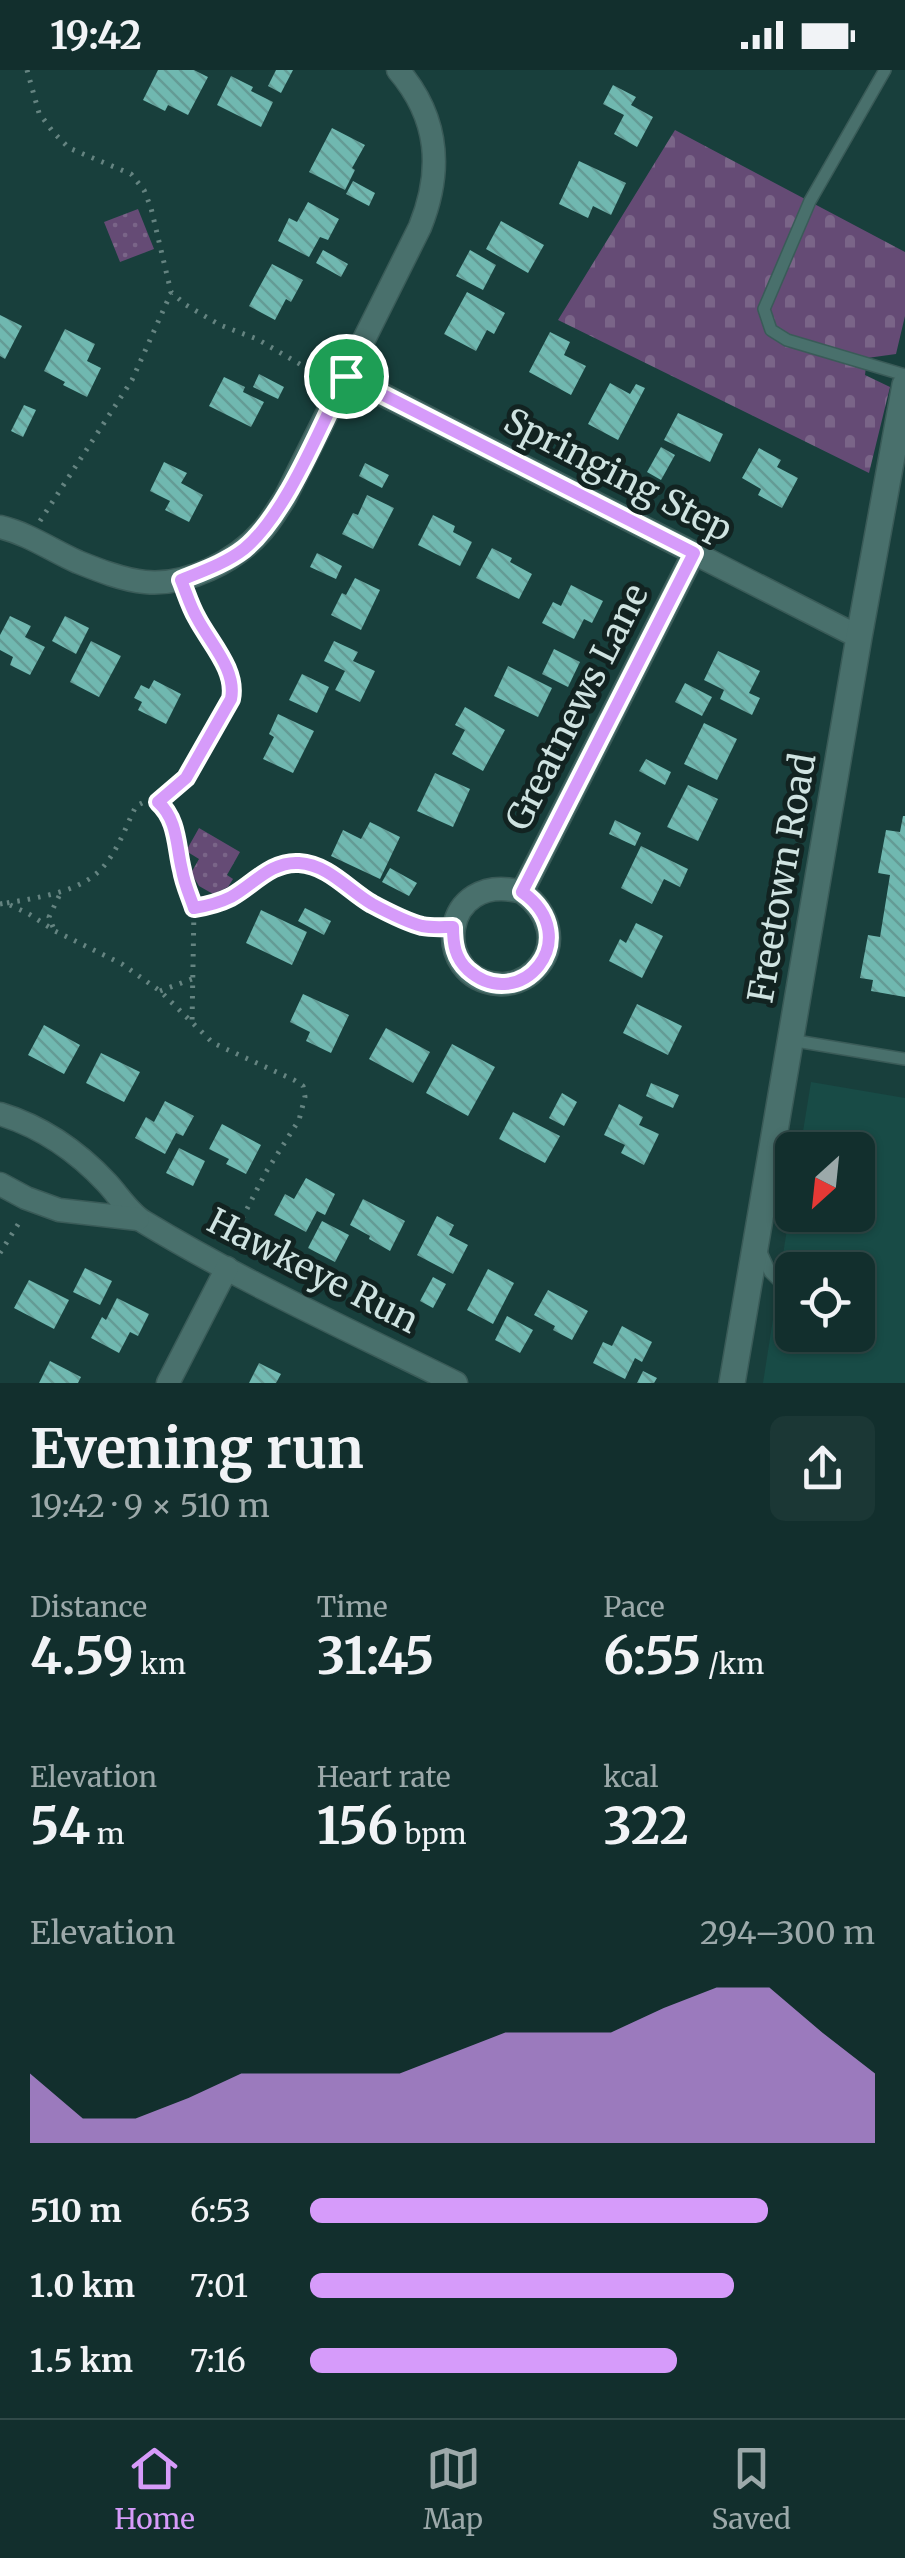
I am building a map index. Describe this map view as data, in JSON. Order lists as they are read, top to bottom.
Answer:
{
  "streets": {
    "street": [
      "Springing Step",
      "Greatnews Lane",
      "Freetown Road",
      "Hawkeye Run"
    ]
  },
  "crossings": [
    ["Springing Step", "Greatnews Lane"],
    ["Springing Step", "Freetown Road"]
  ],
  "north": "bottom left",
  "page": {
    "status": "19:42",
    "heading": ["Evening run", "19:42 · 9 × 510 m"],
    "stats": [
      ["Distance", "4.59 km"],
      ["Time", "31:45"],
      ["Pace", "6:55 /km"],
      ["Elevation", "54 m"],
      ["Heart rate", "156 bpm"],
      ["kcal", "322"]
    ],
    "chart": ["Elevation", "294–300 m"],
    "list": [
      {
        "name": "510 m",
        "note": "6:53"
      },
      {
        "name": "1.0 km",
        "note": "7:01"
      },
      {
        "name": "1.5 km",
        "note": "7:16"
      }
    ],
    "tabs": ["Home", "Map", "Saved"]
  }
}
